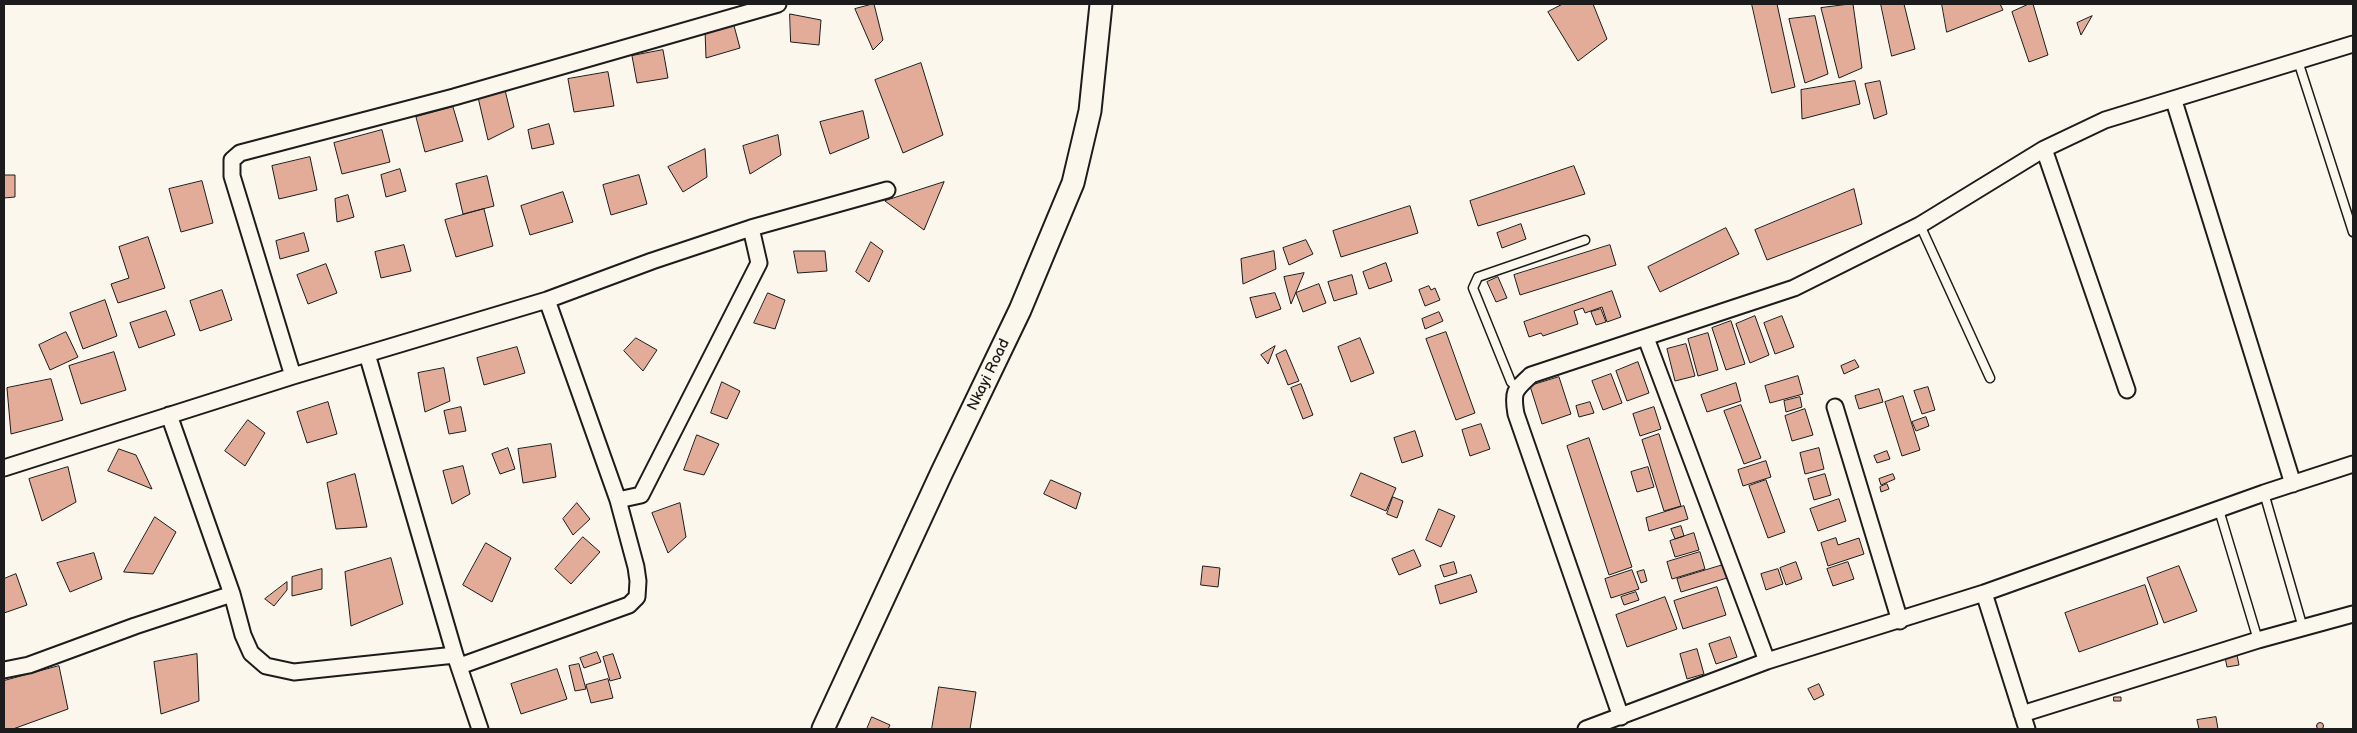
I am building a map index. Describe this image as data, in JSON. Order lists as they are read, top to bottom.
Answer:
{
  "streets": {
    "main road": ["Nkayi Road"]
  }
}
